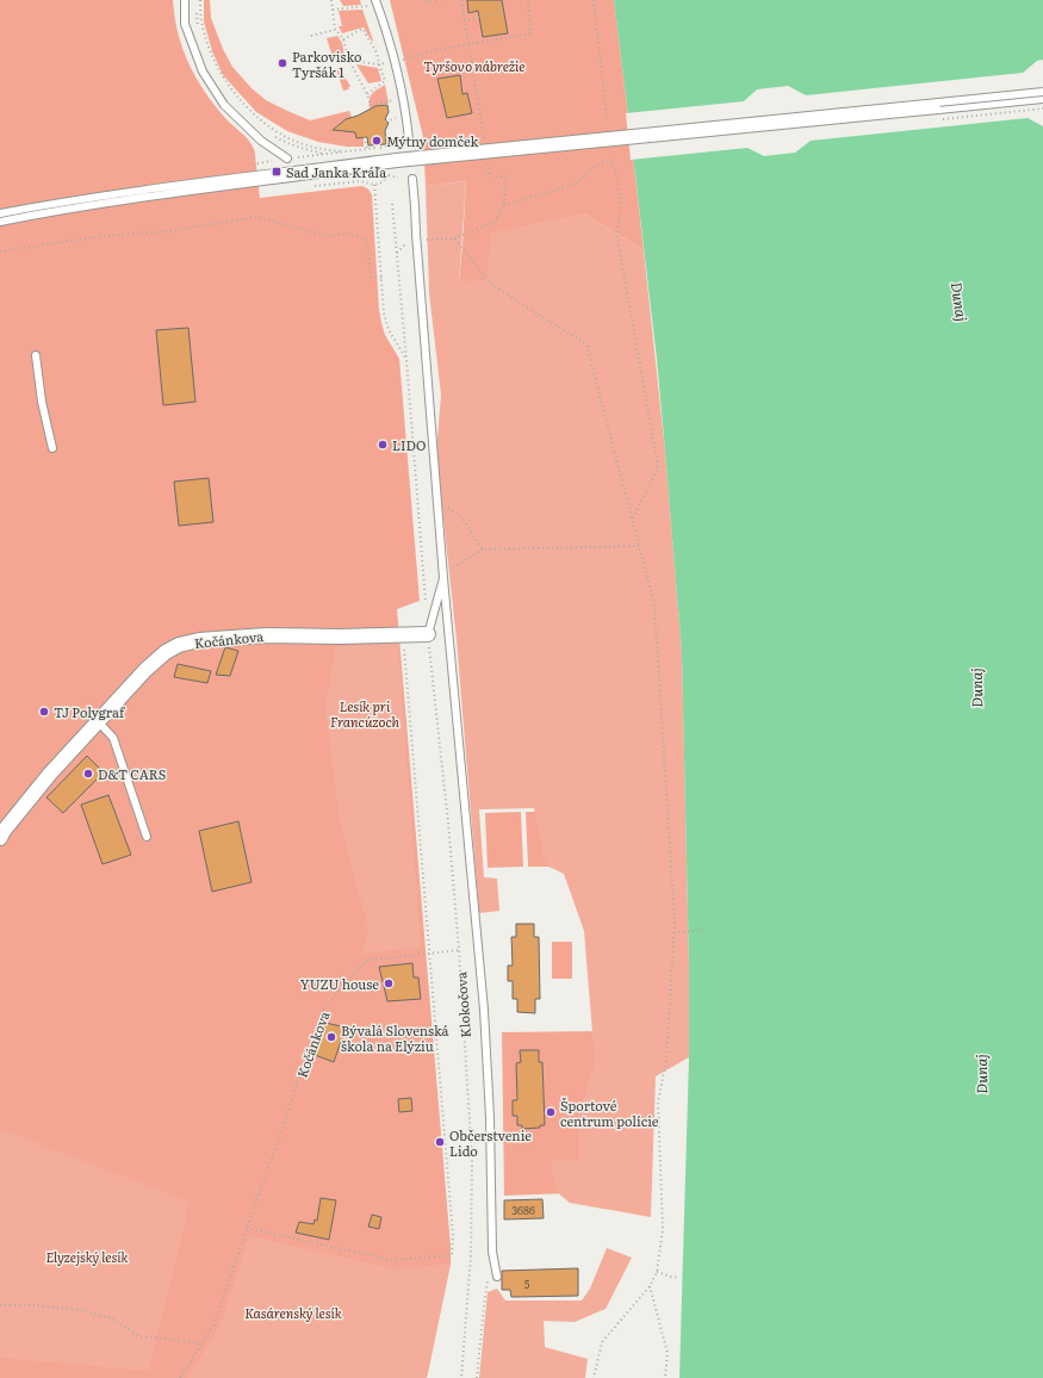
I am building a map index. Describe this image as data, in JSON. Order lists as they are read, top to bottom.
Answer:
{
  "streets": {
    "street": ["Kočánkova"],
    "lane": ["Klokočova"]
  },
  "crossings": [
    ["Kočánkova", "Klokočova"]
  ],
  "water": ["Dunaj"],
  "parks": [
    "Tyršovo nábrežie",
    "Lesík pri Francúzoch",
    "Elyzejský lesík",
    "Kasárenský lesík"
  ],
  "places": {
    "other": [
      "Parkovisko Tyršák 1",
      "Mýtny domček",
      "LIDO",
      "TJ Polygraf",
      "D&T CARS",
      "YUZU house",
      "Bývalá Slovenská škola na Elýziu",
      "Športové centrum polície",
      "Občerstvenie Lido"
    ],
    "transit": ["Sad Janka Kráľa"]
  },
  "house_numbers": ["3686", "5"]
}
